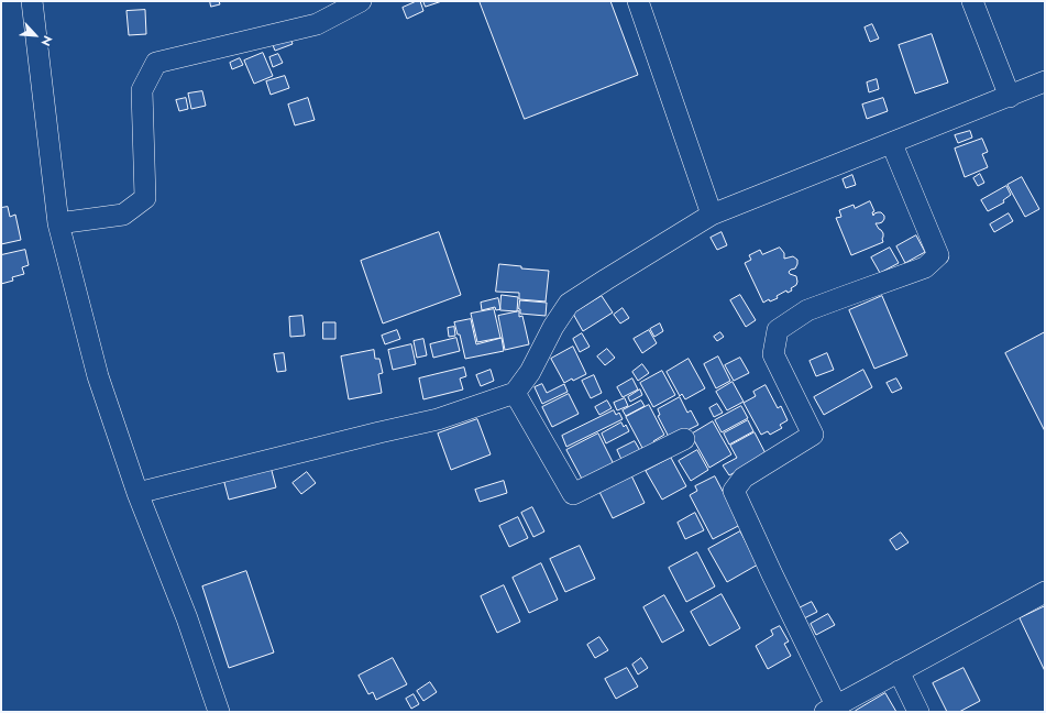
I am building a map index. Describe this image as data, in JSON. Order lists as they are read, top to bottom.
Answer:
{
  "north": "bottom right"
}
